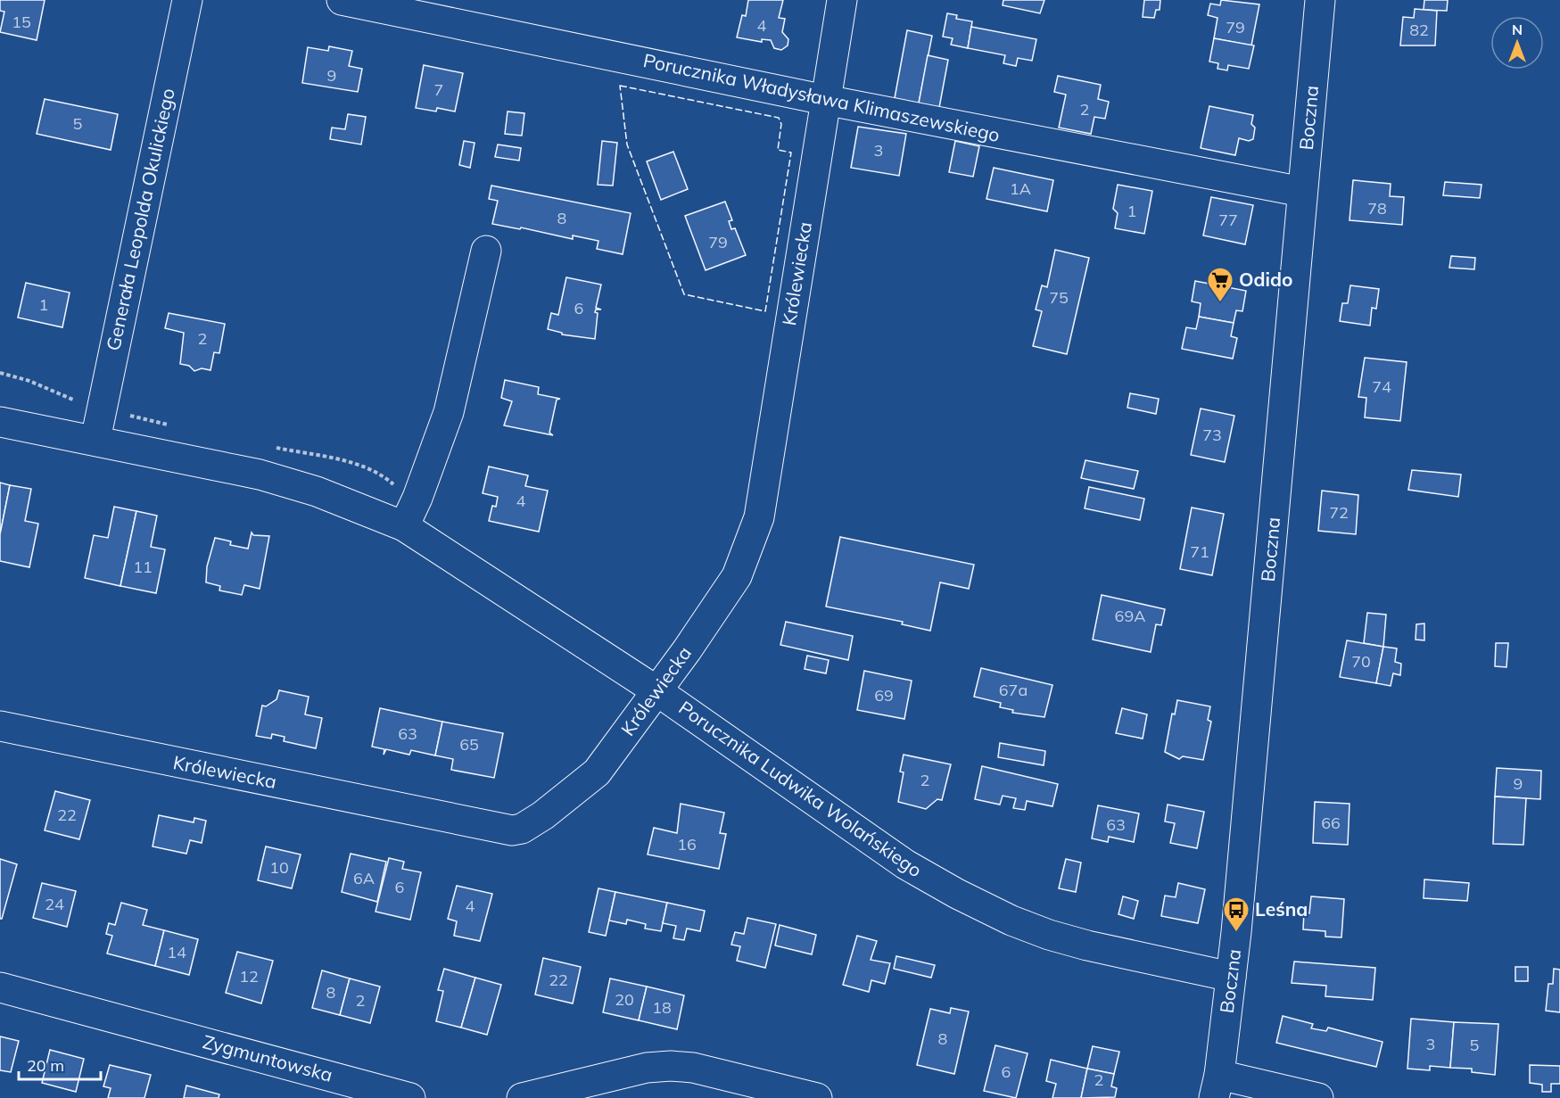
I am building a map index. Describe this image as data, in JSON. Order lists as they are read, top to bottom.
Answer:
{
  "streets": {
    "street": [
      "Porucznika Władysława Klimaszewskiego",
      "Boczna",
      "Generała Leopolda Okulickiego",
      "Królewiecka",
      "Porucznika Ludwika Wolańskiego",
      "Zygmuntowska"
    ]
  },
  "crossings": [
    ["Porucznika Władysława Klimaszewskiego", "Boczna"],
    ["Porucznika Władysława Klimaszewskiego", "Królewiecka"],
    ["Boczna", "Porucznika Ludwika Wolańskiego"],
    ["Generała Leopolda Okulickiego", "Porucznika Ludwika Wolańskiego"],
    ["Królewiecka", "Porucznika Ludwika Wolańskiego"]
  ],
  "places": {
    "supermarket": ["Odido"],
    "bus stop": ["Leśna"]
  },
  "house_numbers": [
    "15",
    "4",
    "79",
    "82",
    "9",
    "7",
    "2",
    "5",
    "3",
    "1A",
    "78",
    "1",
    "8",
    "77",
    "79",
    "75",
    "1",
    "6",
    "2",
    "74",
    "73",
    "4",
    "72",
    "71",
    "11",
    "69A",
    "70",
    "67a",
    "69",
    "63",
    "65",
    "2",
    "9",
    "22",
    "66",
    "63",
    "16",
    "10",
    "6A",
    "6",
    "24",
    "4",
    "14",
    "12",
    "22",
    "8",
    "20",
    "2",
    "18",
    "8",
    "3",
    "5",
    "6",
    "2"
  ],
  "scale_bar": "20 m",
  "north": "top"
}
